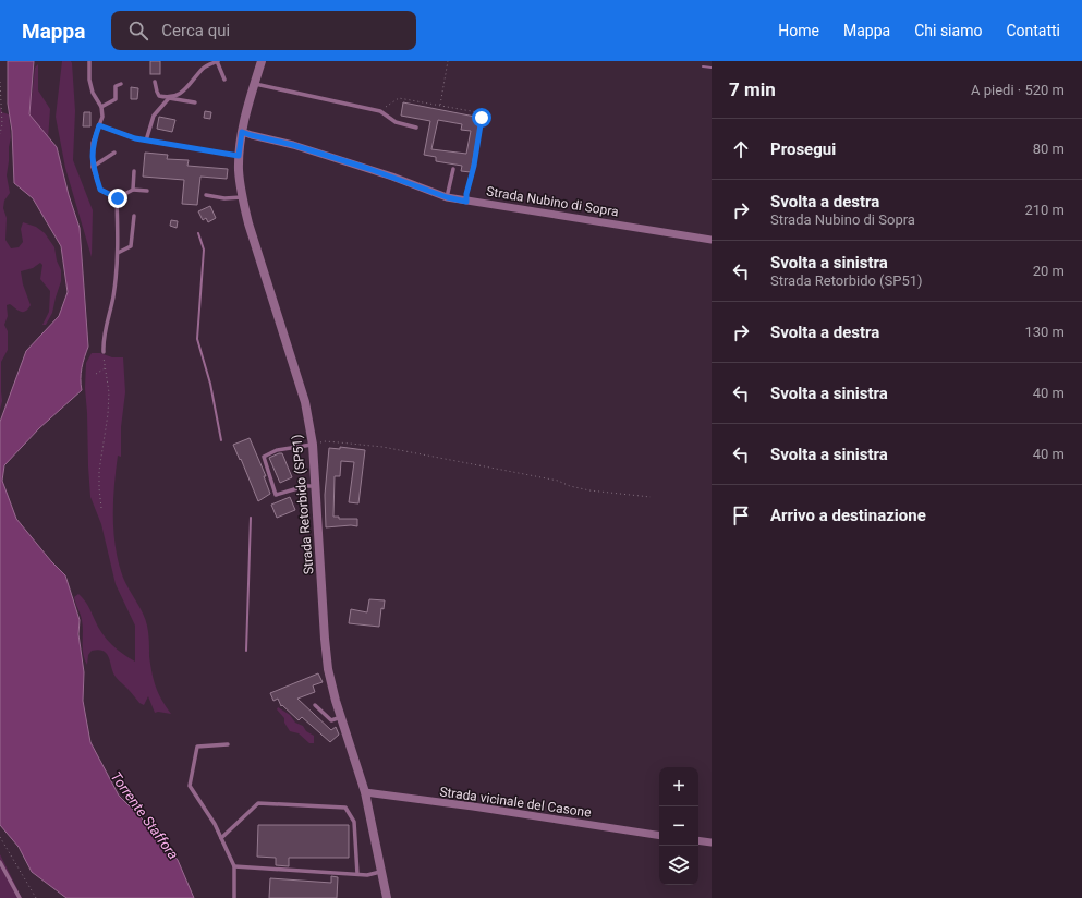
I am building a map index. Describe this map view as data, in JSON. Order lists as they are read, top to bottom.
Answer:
{
  "streets": {
    "street": ["Strada Nubino di Sopra", "Strada Retorbido (SP51)", "Strada vicinale del Casone"]
  },
  "crossings": [
    ["Strada Nubino di Sopra", "Strada Retorbido (SP51)"],
    ["Strada Retorbido (SP51)", "Strada vicinale del Casone"]
  ],
  "water": ["Torrente Staffora"],
  "page": {
    "header": "Mappa",
    "search": "Cerca qui",
    "nav": [
      "Home",
      "Mappa",
      "Chi siamo",
      "Contatti"
    ],
    "heading": ["7 min", "A piedi · 520 m"],
    "list": [
      ["Prosegui", "80 m"],
      ["Svolta a destra", "Strada Nubino di Sopra", "210 m"],
      ["Svolta a sinistra", "Strada Retorbido (SP51)", "20 m"],
      ["Svolta a destra", "130 m"],
      ["Svolta a sinistra", "40 m"],
      ["Svolta a sinistra", "40 m"],
      "Arrivo a destinazione"
    ],
    "map_buttons": ["+", "−"]
  }
}
